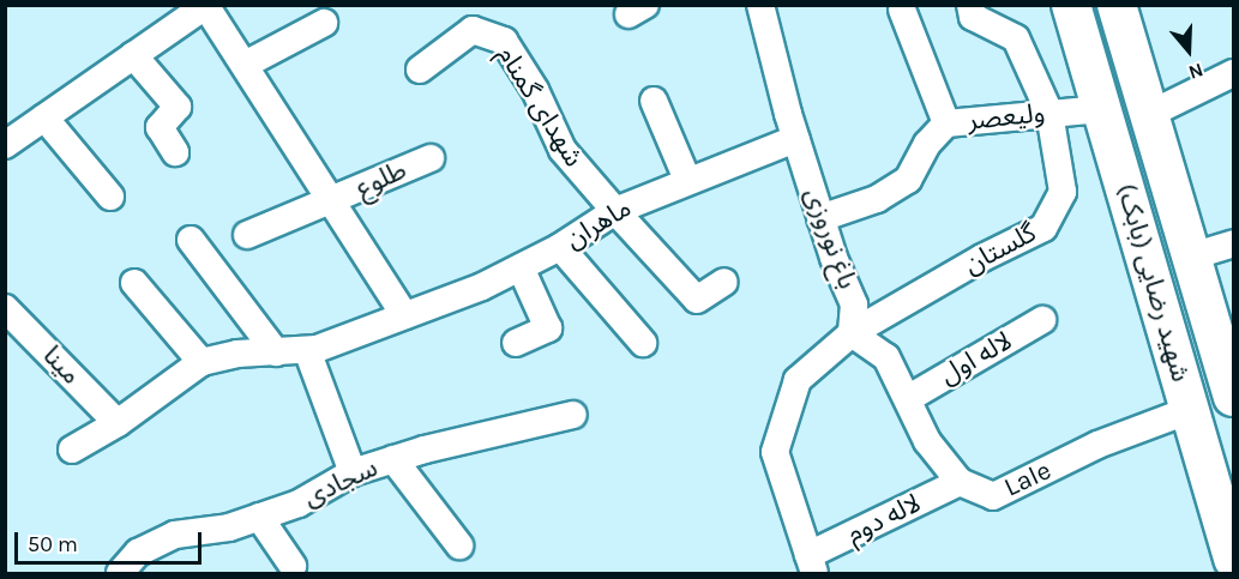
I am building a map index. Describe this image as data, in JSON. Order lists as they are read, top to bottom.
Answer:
{
  "streets": {
    "main road": ["شهید رضایی (بابک)"],
    "street": [
      "شهدای گمنام",
      "ولیعصر",
      "طلوع",
      "ماهران",
      "باغ نوروزی",
      "گلستان",
      "لاله اول",
      "مینا",
      "Lale",
      "سجادی",
      "لاله دوم"
    ]
  },
  "crossings": [
    ["شهدای گمنام", "ماهران"],
    ["ولیعصر", "باغ نوروزی"],
    ["ولیعصر", "گلستان"],
    ["ولیعصر", "شهید رضایی (بابک)"],
    ["ماهران", "باغ نوروزی"],
    ["ماهران", "مینا"],
    ["باغ نوروزی", "گلستان"],
    ["باغ نوروزی", "Lale"],
    ["گلستان", "Lale"],
    ["شهید رضایی (بابک)", "Lale"],
    ["لاله اول", "Lale"],
    ["Lale", "لاله دوم"]
  ],
  "scale_bar": "50 m",
  "north": "bottom"
}
